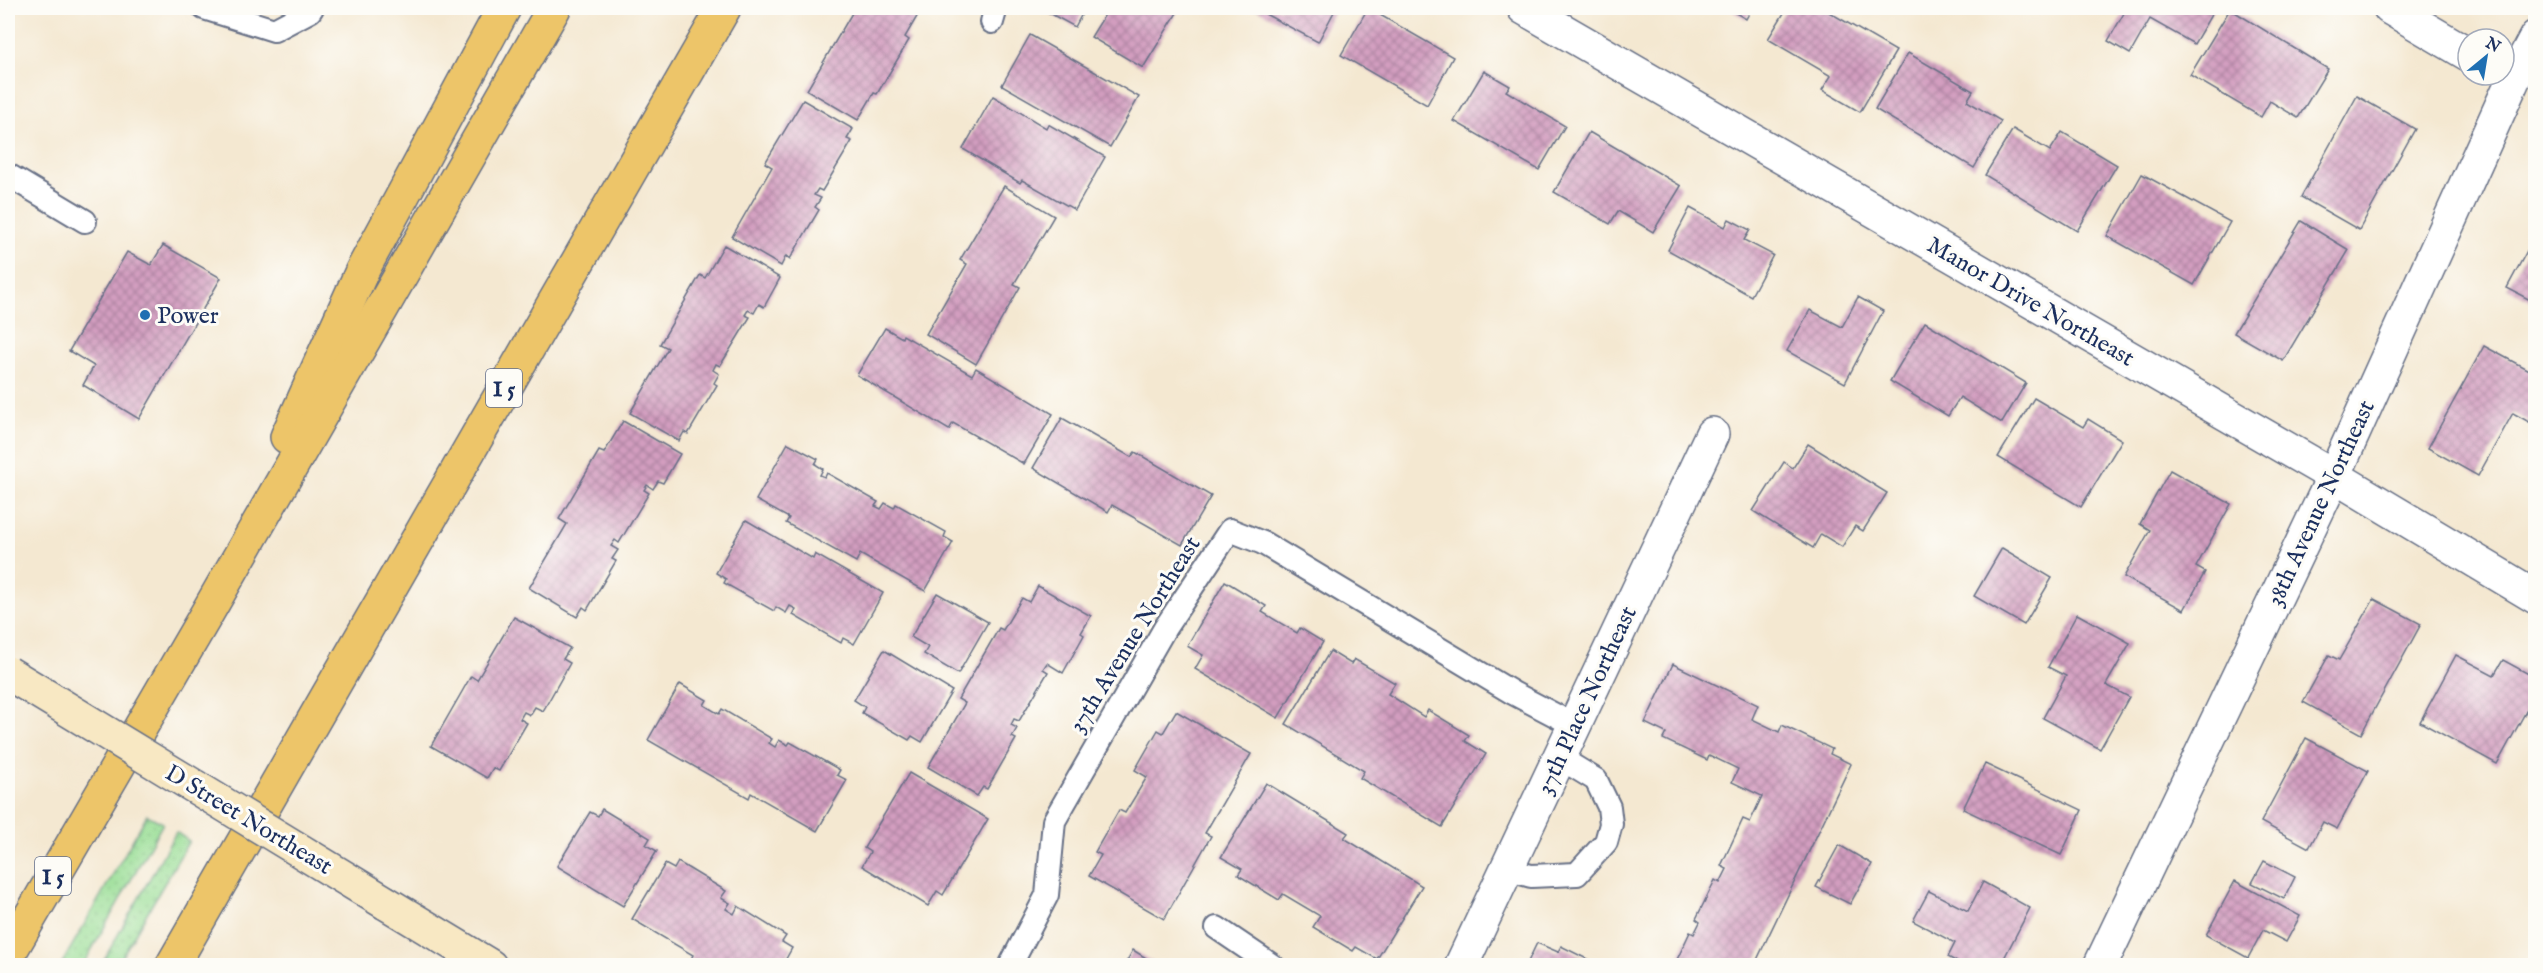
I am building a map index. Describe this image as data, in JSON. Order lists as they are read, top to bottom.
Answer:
{
  "streets": {
    "highway": ["I 5"],
    "street": [
      "Manor Drive Northeast",
      "38th Avenue Northeast",
      "37th Place Northeast",
      "D Street Northeast"
    ],
    "lane": ["37th Avenue Northeast"]
  },
  "crossings": [
    ["Manor Drive Northeast", "38th Avenue Northeast"],
    ["37th Avenue Northeast", "37th Place Northeast"]
  ],
  "places": ["Power"],
  "north": "top right"
}
